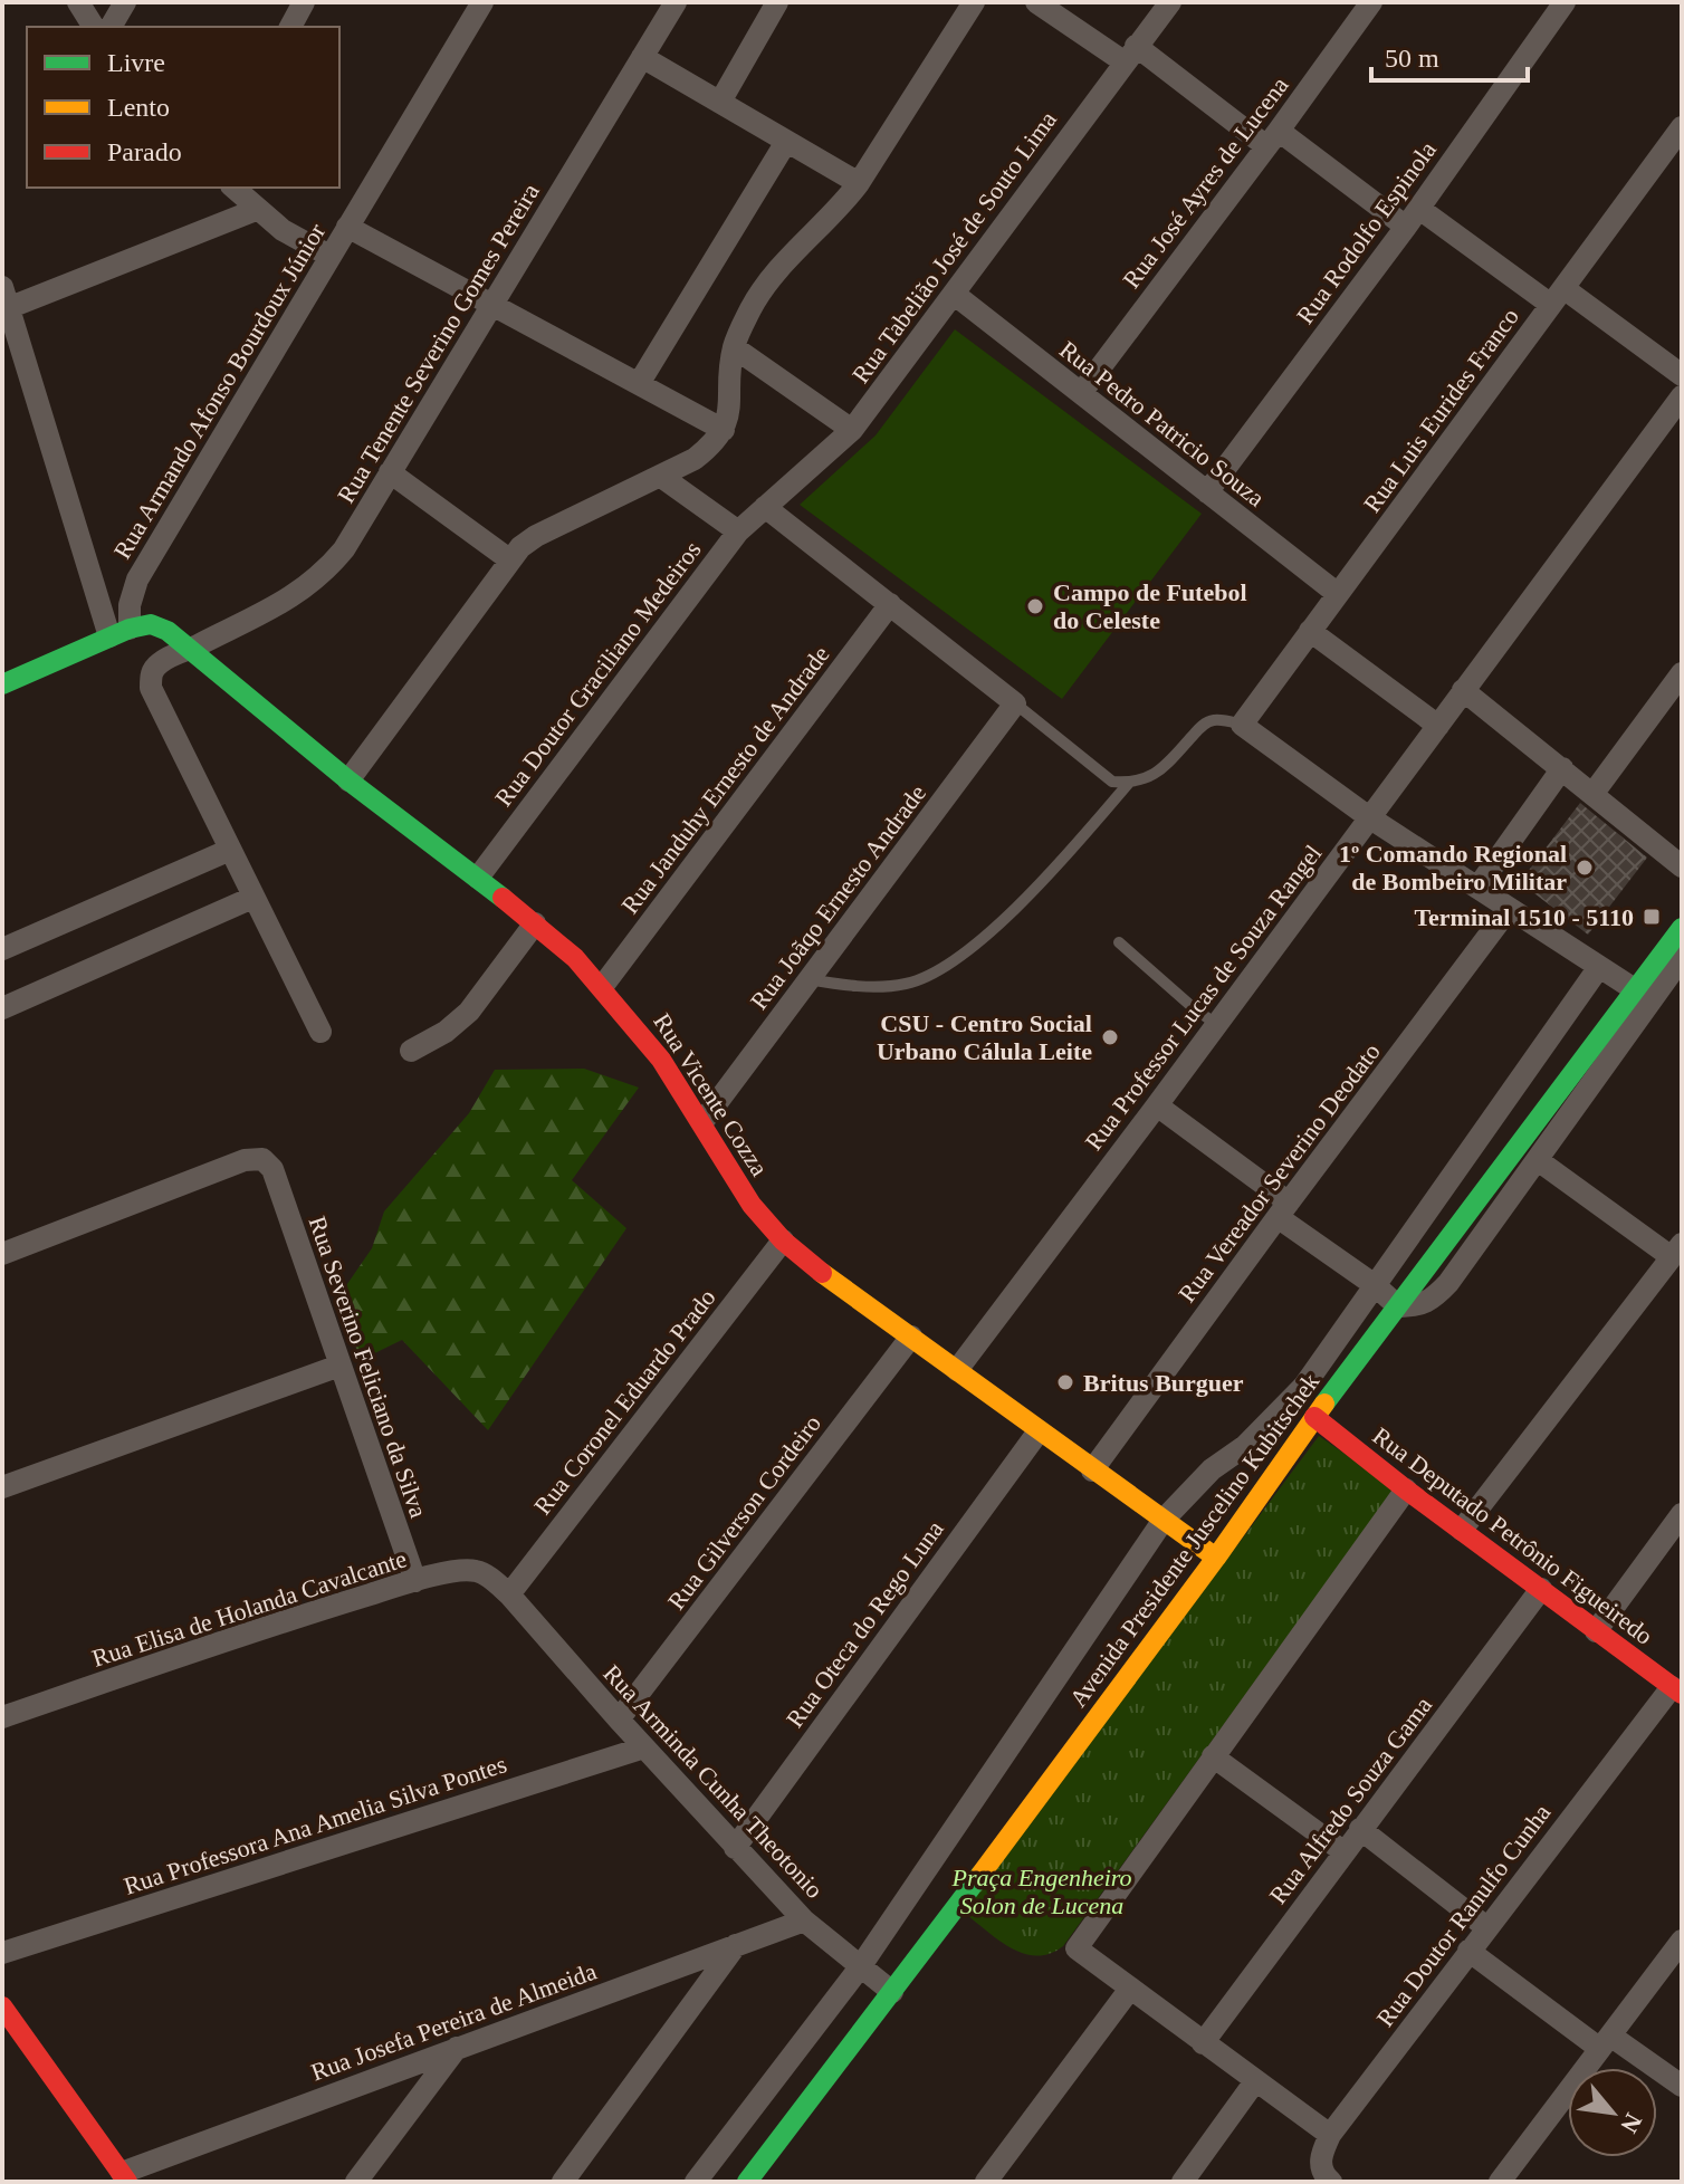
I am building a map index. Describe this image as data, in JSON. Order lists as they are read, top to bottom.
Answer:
{
  "streets": {
    "street": [
      "Rua José Ayres de Lucena",
      "Rua Rodolfo Espinola",
      "Rua Tabelião José de Souto Lima",
      "Rua Tenente Severino Gomes Pereira",
      "Rua Armando Afonso Bourdoux Júnior",
      "Rua Luis Eurides Franco",
      "Rua Pedro Patricio Souza",
      "Rua Doutor Graciliano Medeiros",
      "Rua Janduhy Ernesto de Andrade",
      "Rua Joãqo Ernesto Andrade",
      "Rua Professor Lucas de Souza Rangel",
      "Rua Vicente Cozza",
      "Rua Vereador Severino Deodato",
      "Rua Severino Feliciano da Silva",
      "Rua Coronel Eduardo Prado",
      "Rua Gilverson Cordeiro",
      "Rua Deputado Petrônio Figueiredo",
      "Avenida Presidente Juscelino Kubitschek",
      "Rua Elisa de Holanda Cavalcante",
      "Rua Oteca do Rego Luna",
      "Rua Arminda Cunha Theotonio",
      "Rua Alfredo Souza Gama",
      "Rua Professora Ana Amelia Silva Pontes",
      "Rua Doutor Ranulfo Cunha",
      "Rua Josefa Pereira de Almeida"
    ]
  },
  "crossings": [
    ["Rua José Ayres de Lucena", "Rua Pedro Patricio Souza"],
    ["Rua Rodolfo Espinola", "Rua Pedro Patricio Souza"],
    ["Rua Tabelião José de Souto Lima", "Rua Pedro Patricio Souza"],
    ["Rua Tabelião José de Souto Lima", "Rua Doutor Graciliano Medeiros"],
    ["Rua Tenente Severino Gomes Pereira", "Rua Vicente Cozza"],
    ["Rua Armando Afonso Bourdoux Júnior", "Rua Vicente Cozza"],
    ["Rua Luis Eurides Franco", "Rua Pedro Patricio Souza"],
    ["Rua Doutor Graciliano Medeiros", "Rua Vicente Cozza"],
    ["Rua Janduhy Ernesto de Andrade", "Rua Vicente Cozza"],
    ["Rua Joãqo Ernesto Andrade", "Rua Vicente Cozza"],
    ["Rua Professor Lucas de Souza Rangel", "Rua Vicente Cozza"],
    ["Rua Vicente Cozza", "Rua Vereador Severino Deodato"],
    ["Rua Vicente Cozza", "Rua Coronel Eduardo Prado"],
    ["Rua Vicente Cozza", "Rua Gilverson Cordeiro"],
    ["Rua Vicente Cozza", "Avenida Presidente Juscelino Kubitschek"],
    ["Rua Vicente Cozza", "Rua Oteca do Rego Luna"],
    ["Rua Severino Feliciano da Silva", "Rua Elisa de Holanda Cavalcante"],
    ["Rua Coronel Eduardo Prado", "Rua Elisa de Holanda Cavalcante"],
    ["Rua Coronel Eduardo Prado", "Rua Arminda Cunha Theotonio"],
    ["Rua Gilverson Cordeiro", "Rua Arminda Cunha Theotonio"],
    ["Rua Deputado Petrônio Figueiredo", "Avenida Presidente Juscelino Kubitschek"],
    ["Rua Deputado Petrônio Figueiredo", "Rua Alfredo Souza Gama"],
    ["Rua Deputado Petrônio Figueiredo", "Rua Doutor Ranulfo Cunha"],
    ["Avenida Presidente Juscelino Kubitschek", "Rua Arminda Cunha Theotonio"],
    ["Rua Elisa de Holanda Cavalcante", "Rua Arminda Cunha Theotonio"],
    ["Rua Oteca do Rego Luna", "Rua Arminda Cunha Theotonio"],
    ["Rua Arminda Cunha Theotonio", "Rua Professora Ana Amelia Silva Pontes"],
    ["Rua Arminda Cunha Theotonio", "Rua Josefa Pereira de Almeida"]
  ],
  "parks": ["Praça Engenheiro Solon de Lucena"],
  "places": {
    "other": [
      "Campo de Futebol do Celeste",
      "1º Comando Regional de Bombeiro Militar",
      "CSU - Centro Social Urbano Cálula Leite",
      "Britus Burguer"
    ],
    "transit": ["Terminal 1510 - 5110"]
  },
  "legend": ["Livre", "Lento", "Parado"],
  "scale_bar": "50 m",
  "north": "bottom right"
}
